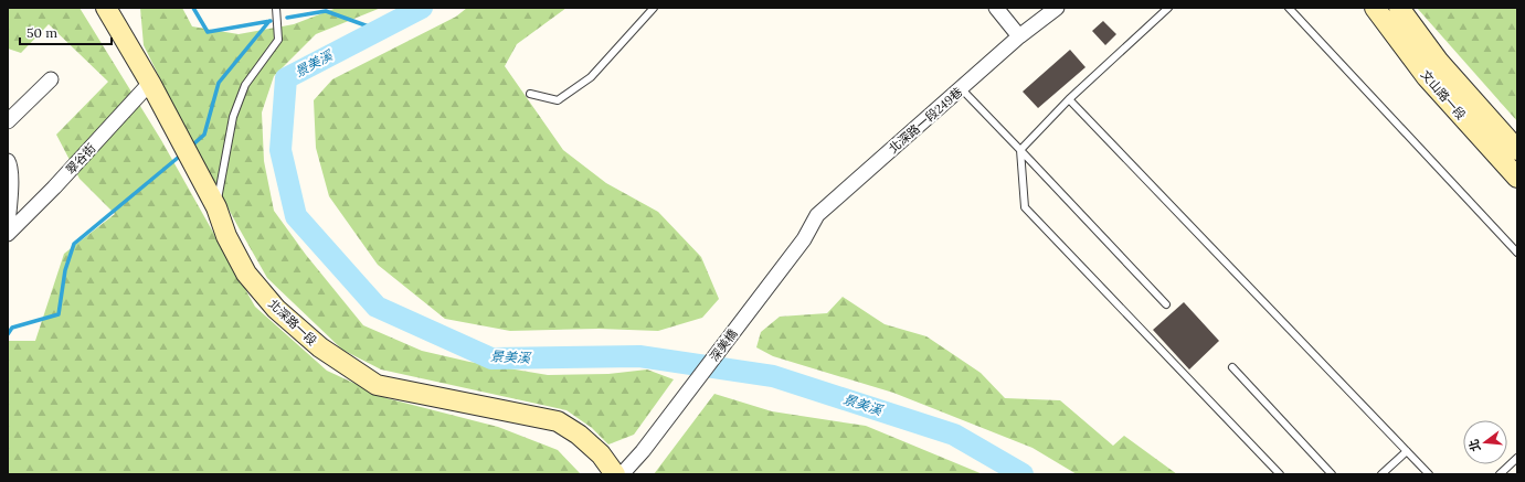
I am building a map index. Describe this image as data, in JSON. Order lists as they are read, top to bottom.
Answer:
{
  "streets": {
    "main road": ["文山路一段", "北深路一段"],
    "street": ["北深路一段249巷", "翠谷街", "深美橋"]
  },
  "crossings": [
    ["北深路一段249巷", "深美橋"],
    ["翠谷街", "北深路一段"]
  ],
  "water": ["景美溪"],
  "scale_bar": "50 m",
  "north": "left"
}
